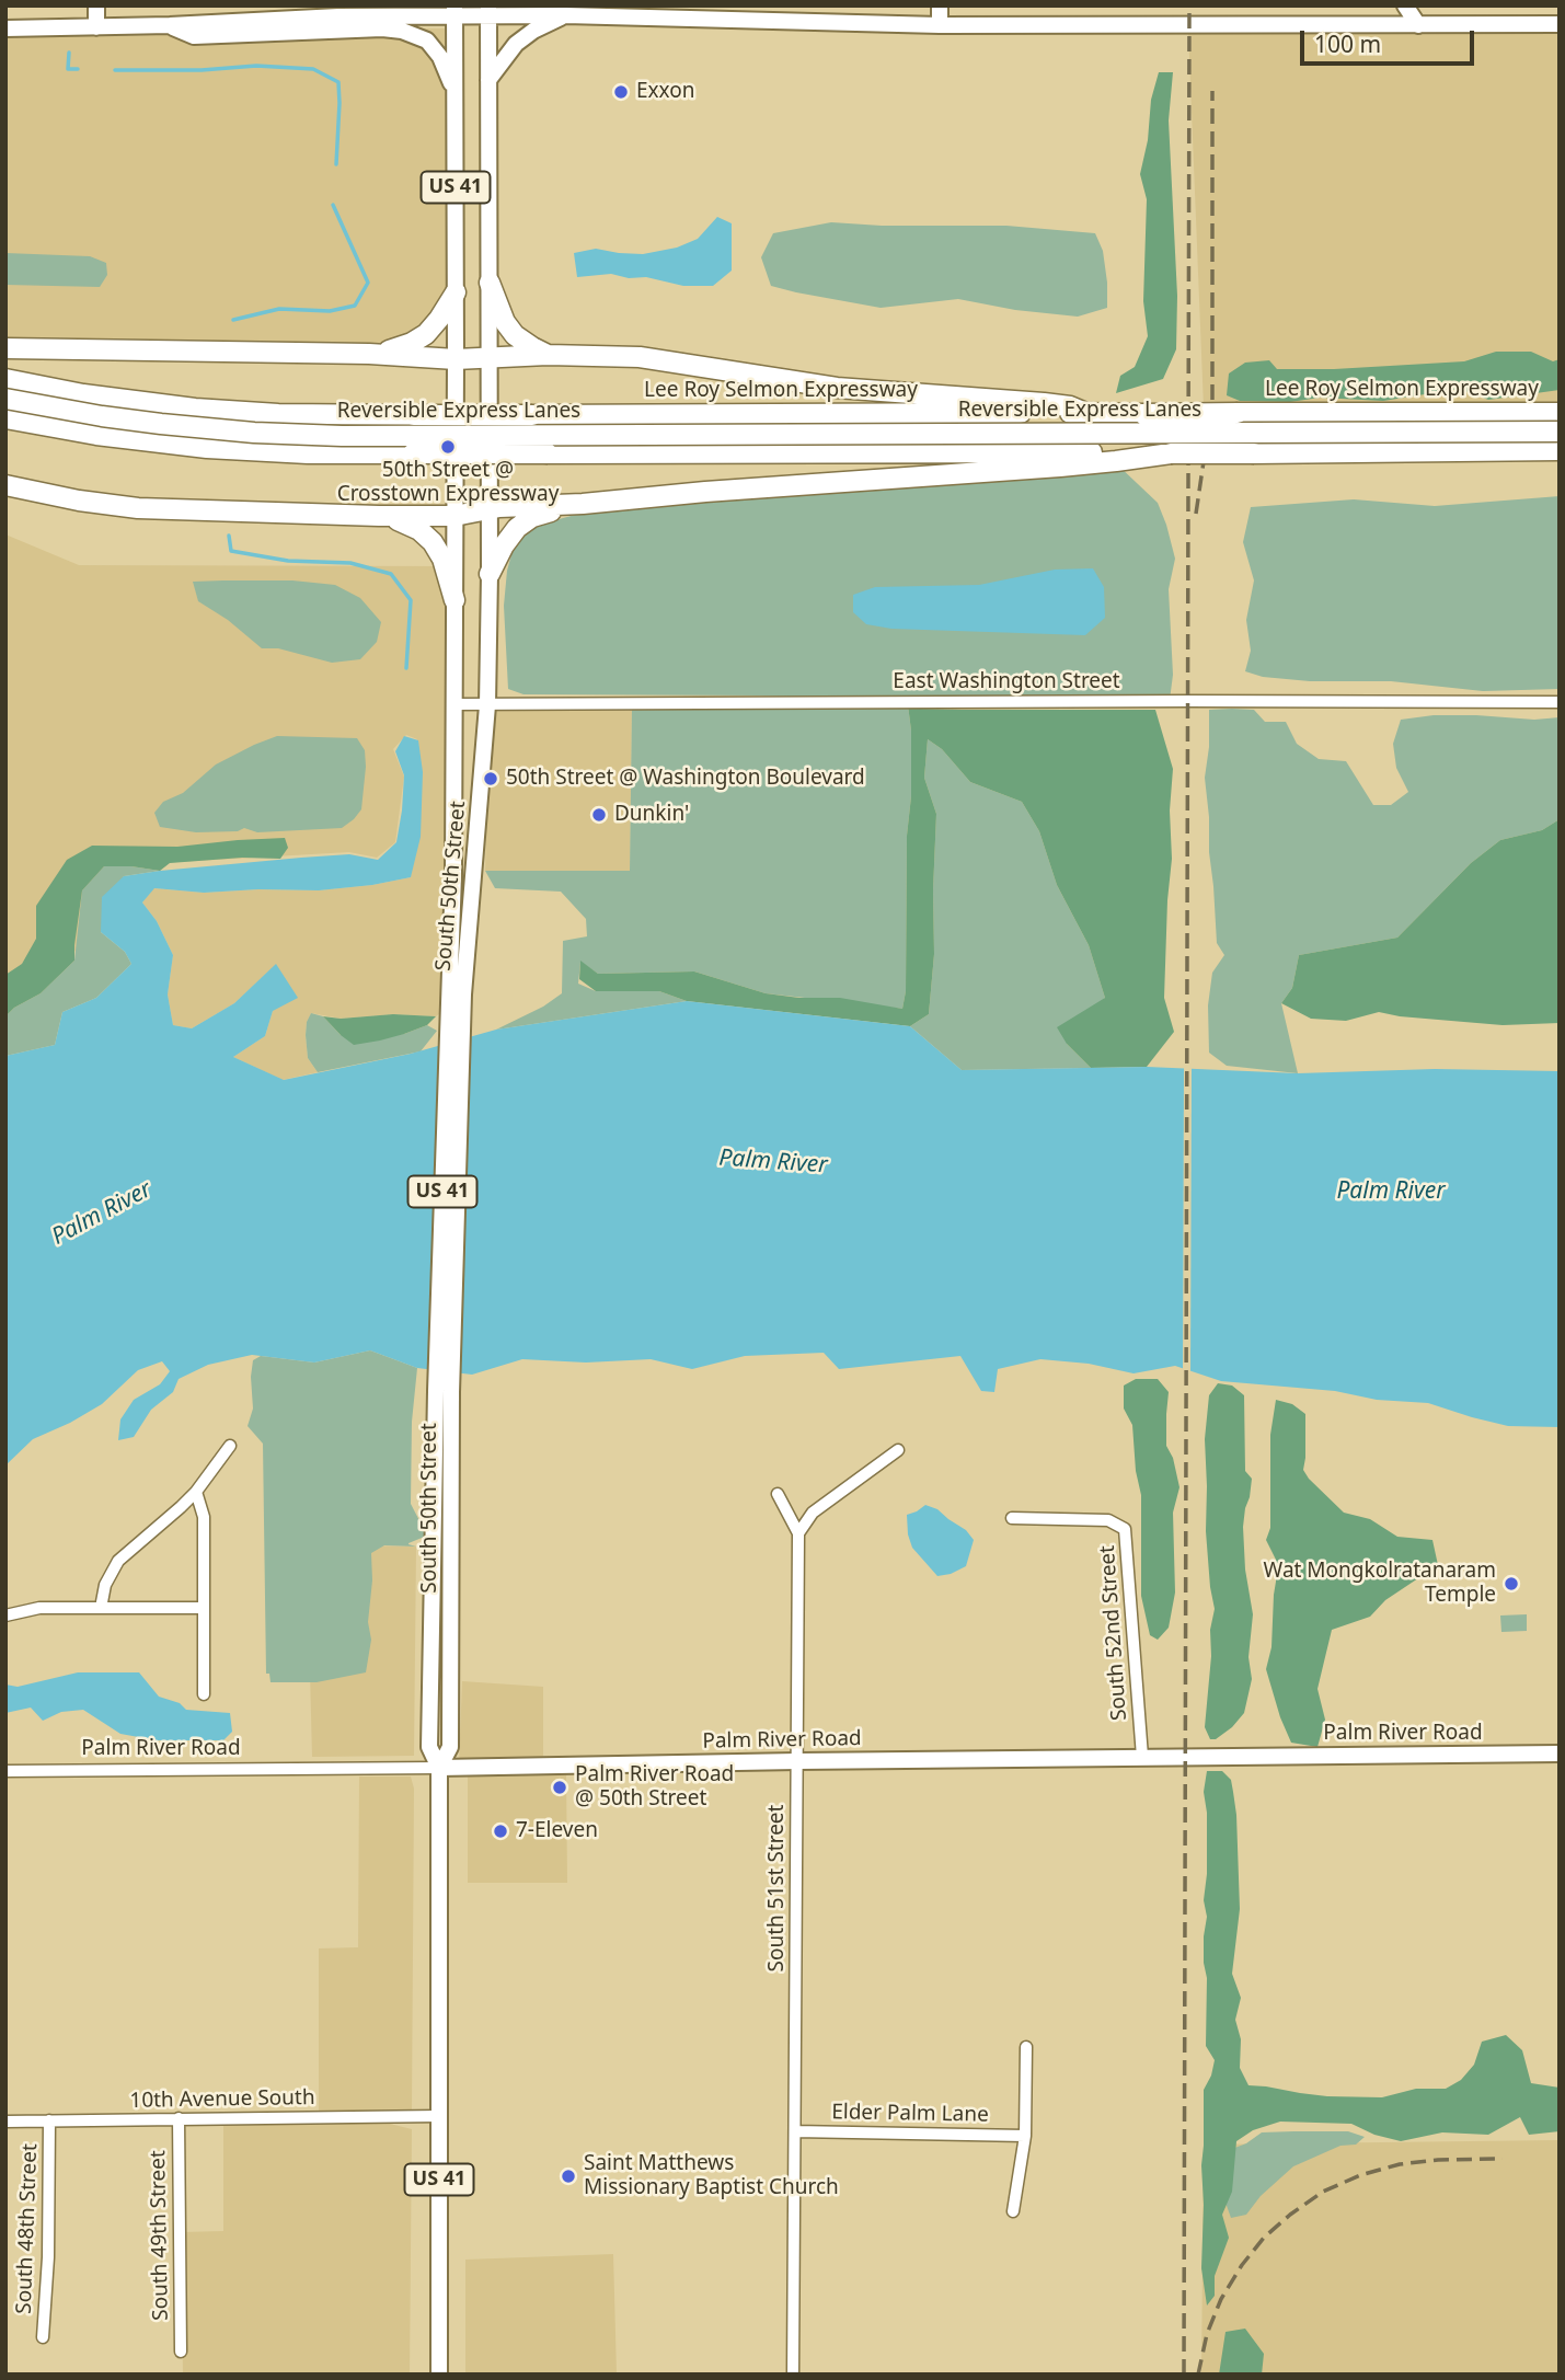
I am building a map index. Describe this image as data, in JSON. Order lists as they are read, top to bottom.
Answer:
{
  "streets": {
    "highway": ["Lee Roy Selmon Expressway", "Reversible Express Lanes"],
    "main road": ["US 41", "South 50th Street", "Palm River Road"],
    "street": [
      "East Washington Street",
      "South 52nd Street",
      "South 51st Street",
      "10th Avenue South",
      "Elder Palm Lane",
      "South 48th Street",
      "South 49th Street"
    ]
  },
  "crossings": [
    ["East Washington Street", "South 50th Street"],
    ["South 50th Street", "Palm River Road"],
    ["South 50th Street", "10th Avenue South"],
    ["South 52nd Street", "Palm River Road"],
    ["Palm River Road", "South 51st Street"],
    ["South 51st Street", "Elder Palm Lane"],
    ["10th Avenue South", "South 48th Street"],
    ["10th Avenue South", "South 49th Street"]
  ],
  "water": ["Palm River"],
  "places": [
    "Exxon",
    "50th Street @ Crosstown Expressway",
    "50th Street @ Washington Boulevard",
    "Dunkin'",
    "Wat Mongkolratanaram Temple",
    "Palm River Road @ 50th Street",
    "7-Eleven",
    "Saint Matthews Missionary Baptist Church"
  ],
  "scale_bar": "100 m"
}
